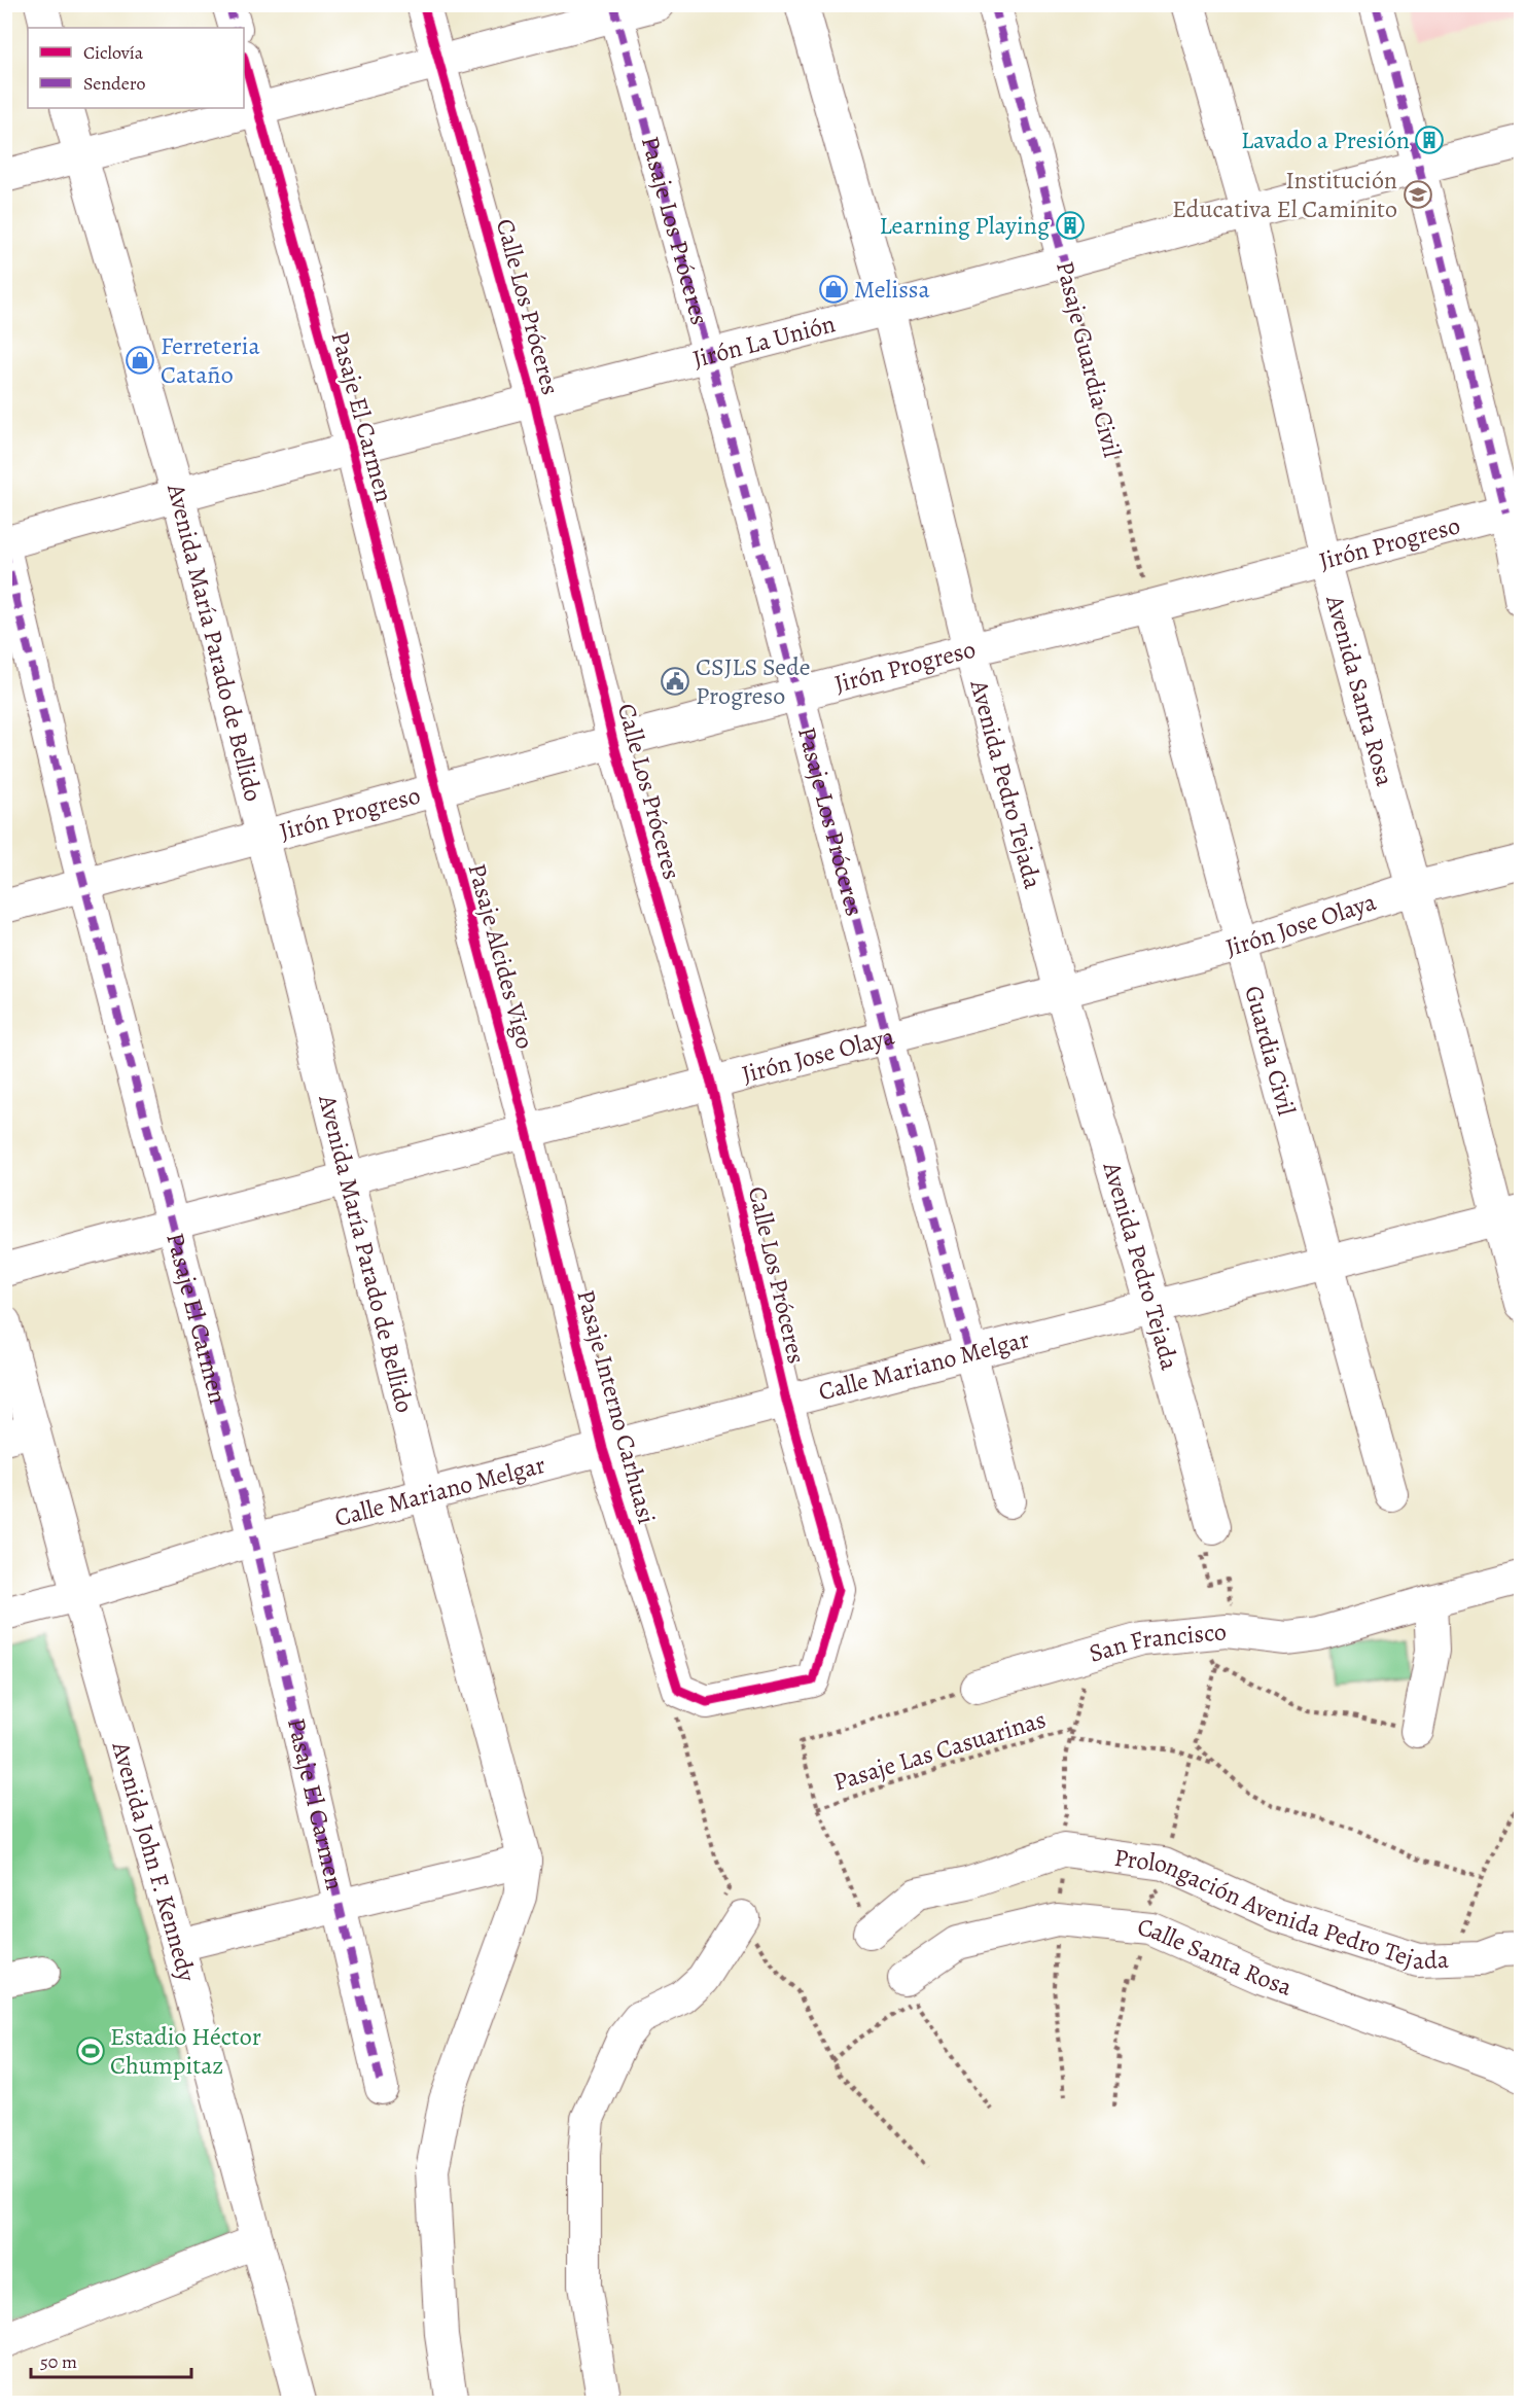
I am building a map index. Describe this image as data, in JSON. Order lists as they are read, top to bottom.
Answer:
{
  "streets": {
    "street": [
      "Pasaje Los Próceres",
      "Calle Los Próceres",
      "Jirón La Unión",
      "Pasaje Guardia Civil",
      "Pasaje El Carmen",
      "Jirón Progreso",
      "Avenida María Parado de Bellido",
      "Avenida Santa Rosa",
      "Avenida Pedro Tejada",
      "Jirón Jose Olaya",
      "Pasaje Alcides Vigo",
      "Guardia Civil",
      "Calle Mariano Melgar",
      "Pasaje Interno Carhuasi",
      "San Francisco",
      "Avenida John F. Kennedy",
      "Prolongación Avenida Pedro Tejada",
      "Calle Santa Rosa"
    ],
    "path": ["Pasaje Las Casuarinas"]
  },
  "crossings": [
    ["Pasaje Los Próceres", "Jirón La Unión"],
    ["Pasaje Los Próceres", "Jirón Progreso"],
    ["Pasaje Los Próceres", "Jirón Jose Olaya"],
    ["Pasaje Los Próceres", "Calle Mariano Melgar"],
    ["Calle Los Próceres", "Jirón La Unión"],
    ["Calle Los Próceres", "Jirón Progreso"],
    ["Calle Los Próceres", "Jirón Jose Olaya"],
    ["Calle Los Próceres", "Calle Mariano Melgar"],
    ["Calle Los Próceres", "Pasaje Interno Carhuasi"],
    ["Jirón La Unión", "Pasaje Guardia Civil"],
    ["Jirón La Unión", "Pasaje El Carmen"],
    ["Jirón La Unión", "Avenida María Parado de Bellido"],
    ["Jirón La Unión", "Avenida Santa Rosa"],
    ["Jirón La Unión", "Avenida Pedro Tejada"],
    ["Pasaje Guardia Civil", "Jirón Progreso"],
    ["Pasaje Guardia Civil", "Guardia Civil"],
    ["Pasaje El Carmen", "Jirón Progreso"],
    ["Pasaje El Carmen", "Jirón Jose Olaya"],
    ["Pasaje El Carmen", "Pasaje Alcides Vigo"],
    ["Pasaje El Carmen", "Calle Mariano Melgar"],
    ["Jirón Progreso", "Avenida María Parado de Bellido"],
    ["Jirón Progreso", "Avenida Santa Rosa"],
    ["Jirón Progreso", "Avenida Pedro Tejada"],
    ["Jirón Progreso", "Pasaje Alcides Vigo"],
    ["Jirón Progreso", "Guardia Civil"],
    ["Avenida María Parado de Bellido", "Jirón Jose Olaya"],
    ["Avenida María Parado de Bellido", "Calle Mariano Melgar"],
    ["Avenida Santa Rosa", "Jirón Jose Olaya"],
    ["Avenida Santa Rosa", "Calle Mariano Melgar"],
    ["Avenida Pedro Tejada", "Jirón Jose Olaya"],
    ["Avenida Pedro Tejada", "Calle Mariano Melgar"],
    ["Jirón Jose Olaya", "Pasaje Alcides Vigo"],
    ["Jirón Jose Olaya", "Guardia Civil"],
    ["Jirón Jose Olaya", "Pasaje Interno Carhuasi"],
    ["Pasaje Alcides Vigo", "Pasaje Interno Carhuasi"],
    ["Guardia Civil", "Calle Mariano Melgar"],
    ["Calle Mariano Melgar", "Pasaje Interno Carhuasi"],
    ["Calle Mariano Melgar", "Avenida John F. Kennedy"]
  ],
  "places": {
    "building": ["Lavado a Presión", "Learning Playing"],
    "school or university": ["Institución Educativa El Caminito"],
    "shop": ["Melissa", "Ferreteria Cataño"],
    "public building": ["CSJLS Sede Progreso"],
    "sports": ["Estadio Héctor Chumpitaz"]
  },
  "legend": ["Ciclovía", "Sendero"],
  "scale_bar": "50 m"
}
